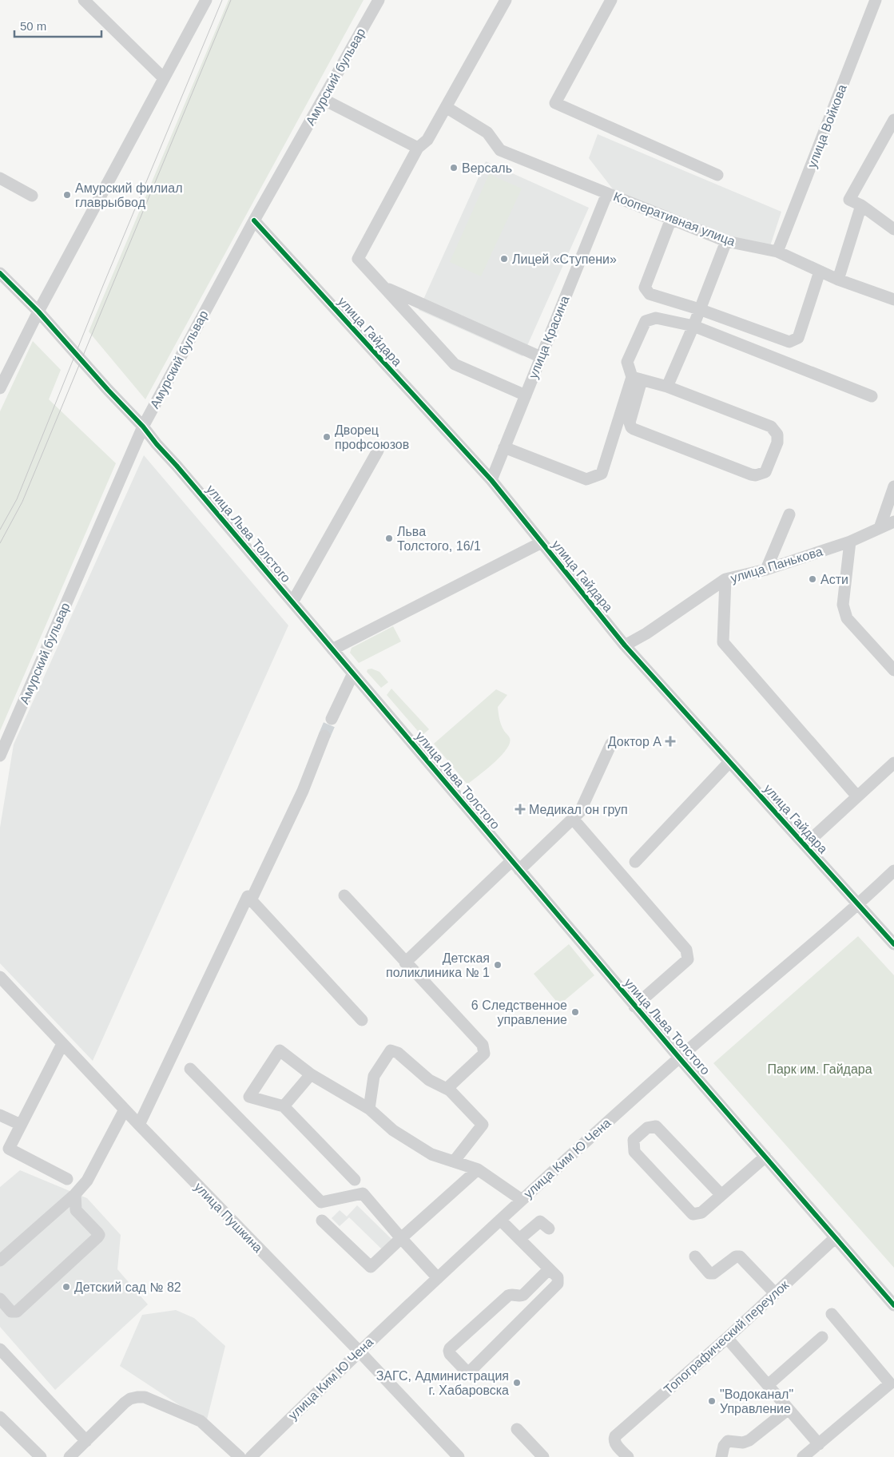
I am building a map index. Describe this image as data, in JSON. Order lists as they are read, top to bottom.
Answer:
{
  "streets": {
    "street": [
      "Амурский бульвар",
      "улица Войкова",
      "Кооперативная улица",
      "улица Гайдара",
      "улица Красина",
      "улица Льва Толстого",
      "улица Панькова",
      "улица Ким Ю Чена",
      "улица Пушкина",
      "Топографический переулок"
    ]
  },
  "crossings": [
    ["Амурский бульвар", "улица Гайдара"],
    ["Амурский бульвар", "улица Льва Толстого"],
    ["улица Войкова", "Кооперативная улица"],
    ["Кооперативная улица", "улица Красина"],
    ["улица Гайдара", "улица Красина"],
    ["улица Гайдара", "улица Панькова"],
    ["улица Гайдара", "улица Ким Ю Чена"],
    ["улица Льва Толстого", "улица Ким Ю Чена"],
    ["улица Льва Толстого", "Топографический переулок"],
    ["улица Ким Ю Чена", "улица Пушкина"]
  ],
  "parks": ["Парк им. Гайдара"],
  "places": {
    "other": [
      "Версаль",
      "Амурский филиал главрыбвод",
      "Лицей «Ступени»",
      "Дворец профсоюзов",
      "Льва Толстого, 16/1",
      "Асти",
      "Детская поликлиника № 1",
      "6 Следственное управление",
      "Детский сад № 82",
      "ЗАГС, Администрация г. Хабаровска",
      "\"Водоканал\" Управление"
    ],
    "health": ["Доктор А", "Медикал он груп"]
  },
  "scale_bar": "50 m"
}
